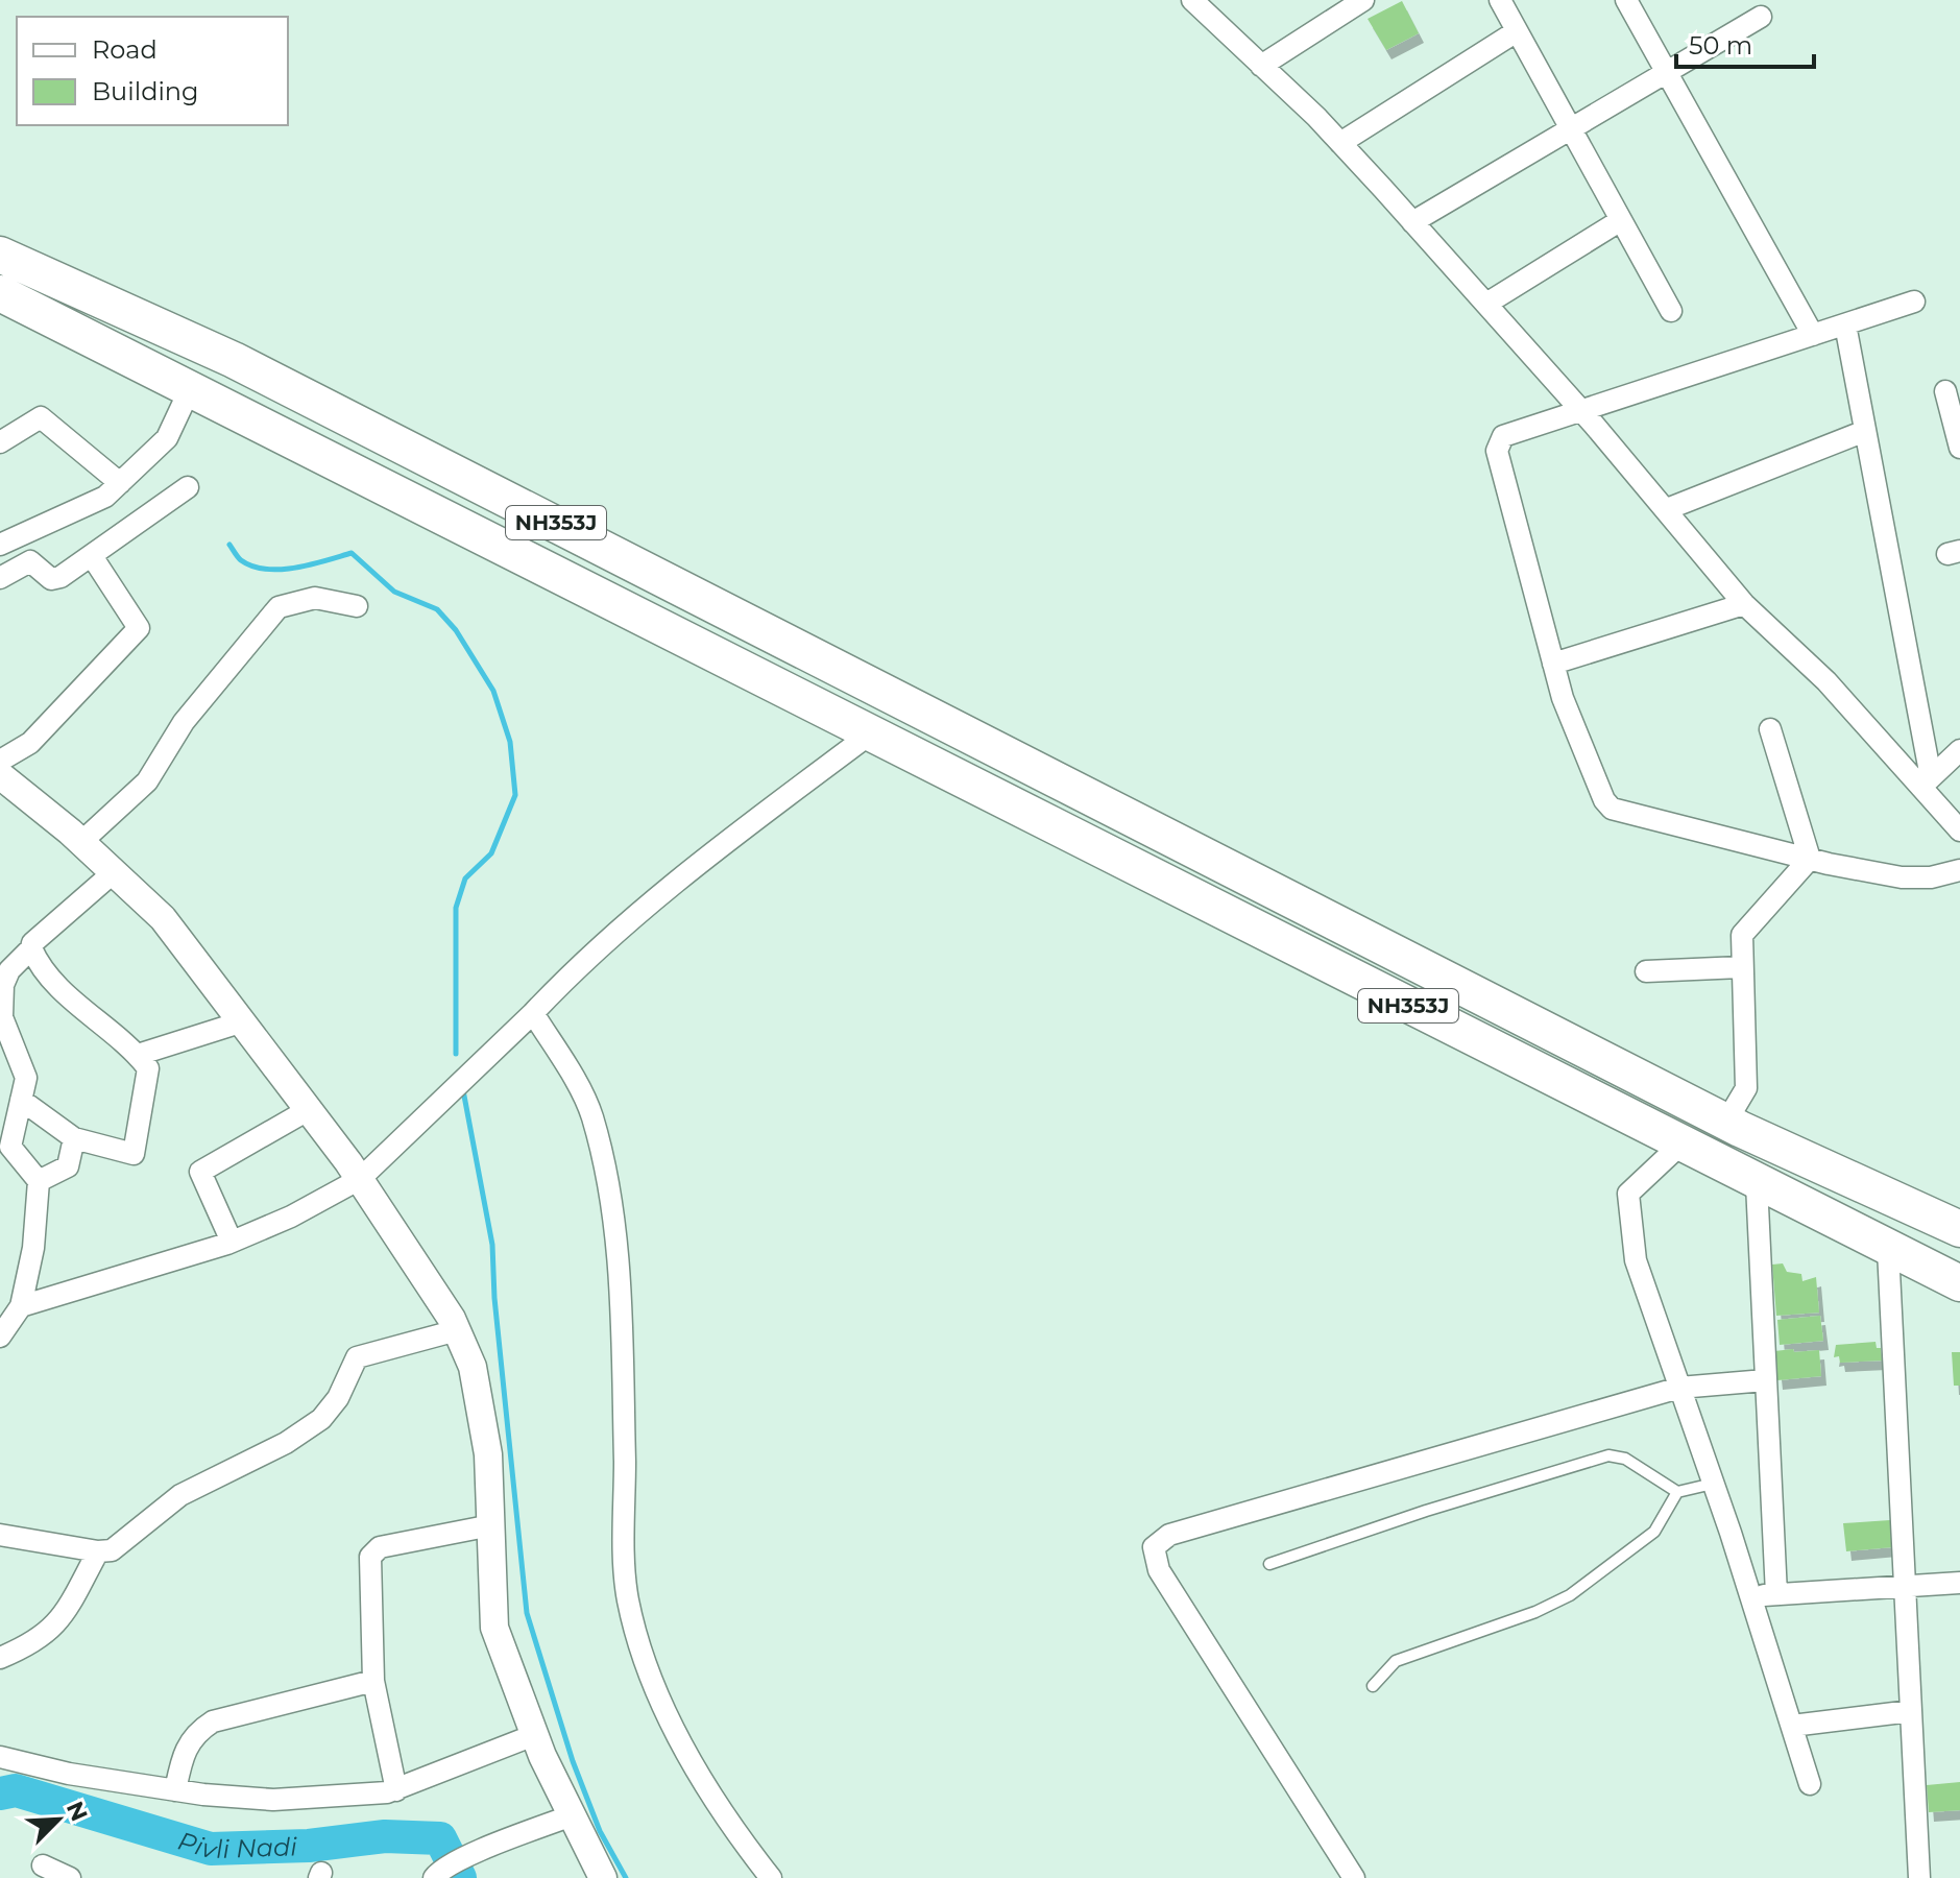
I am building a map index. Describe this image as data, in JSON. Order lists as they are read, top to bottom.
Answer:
{
  "streets": {
    "highway": ["NH353J"]
  },
  "water": ["Pivli Nadi"],
  "legend": ["Road", "Building"],
  "scale_bar": "50 m",
  "north": "top right"
}
